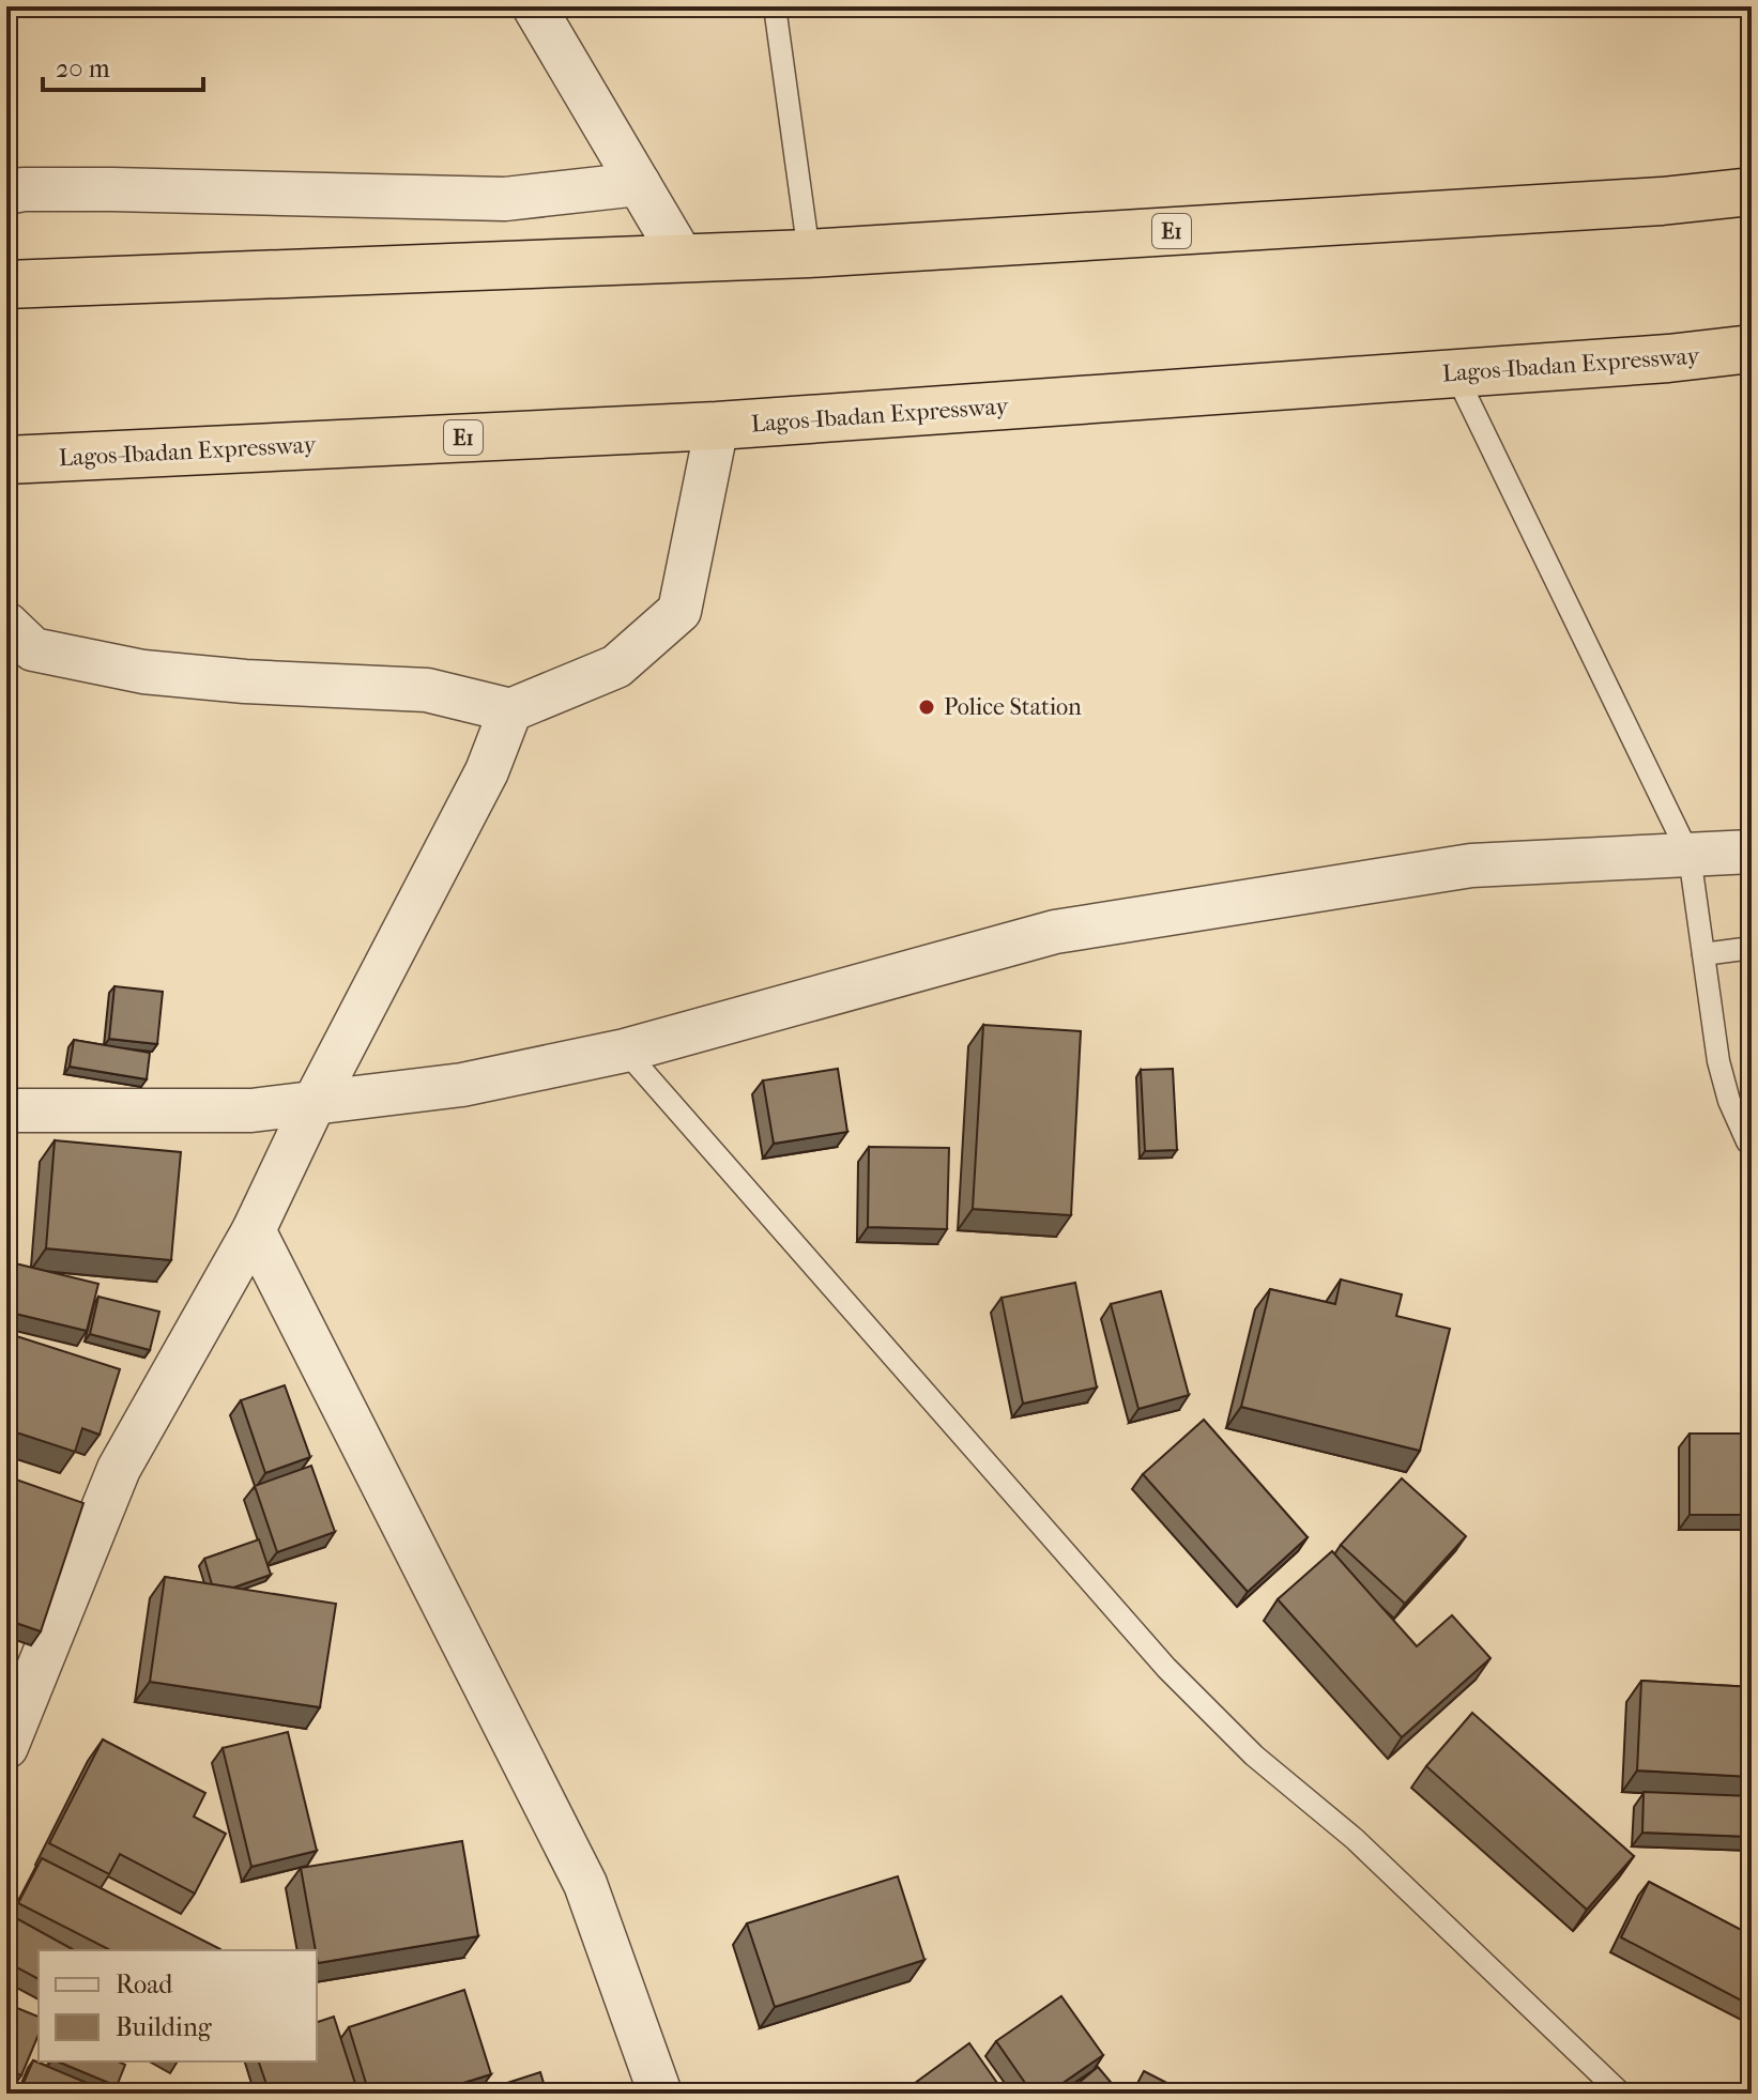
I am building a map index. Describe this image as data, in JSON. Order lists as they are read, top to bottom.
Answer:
{
  "streets": {
    "highway": ["E1", "Lagos-Ibadan Expressway"]
  },
  "places": ["Police Station"],
  "legend": ["Road", "Building"],
  "scale_bar": "20 m"
}
